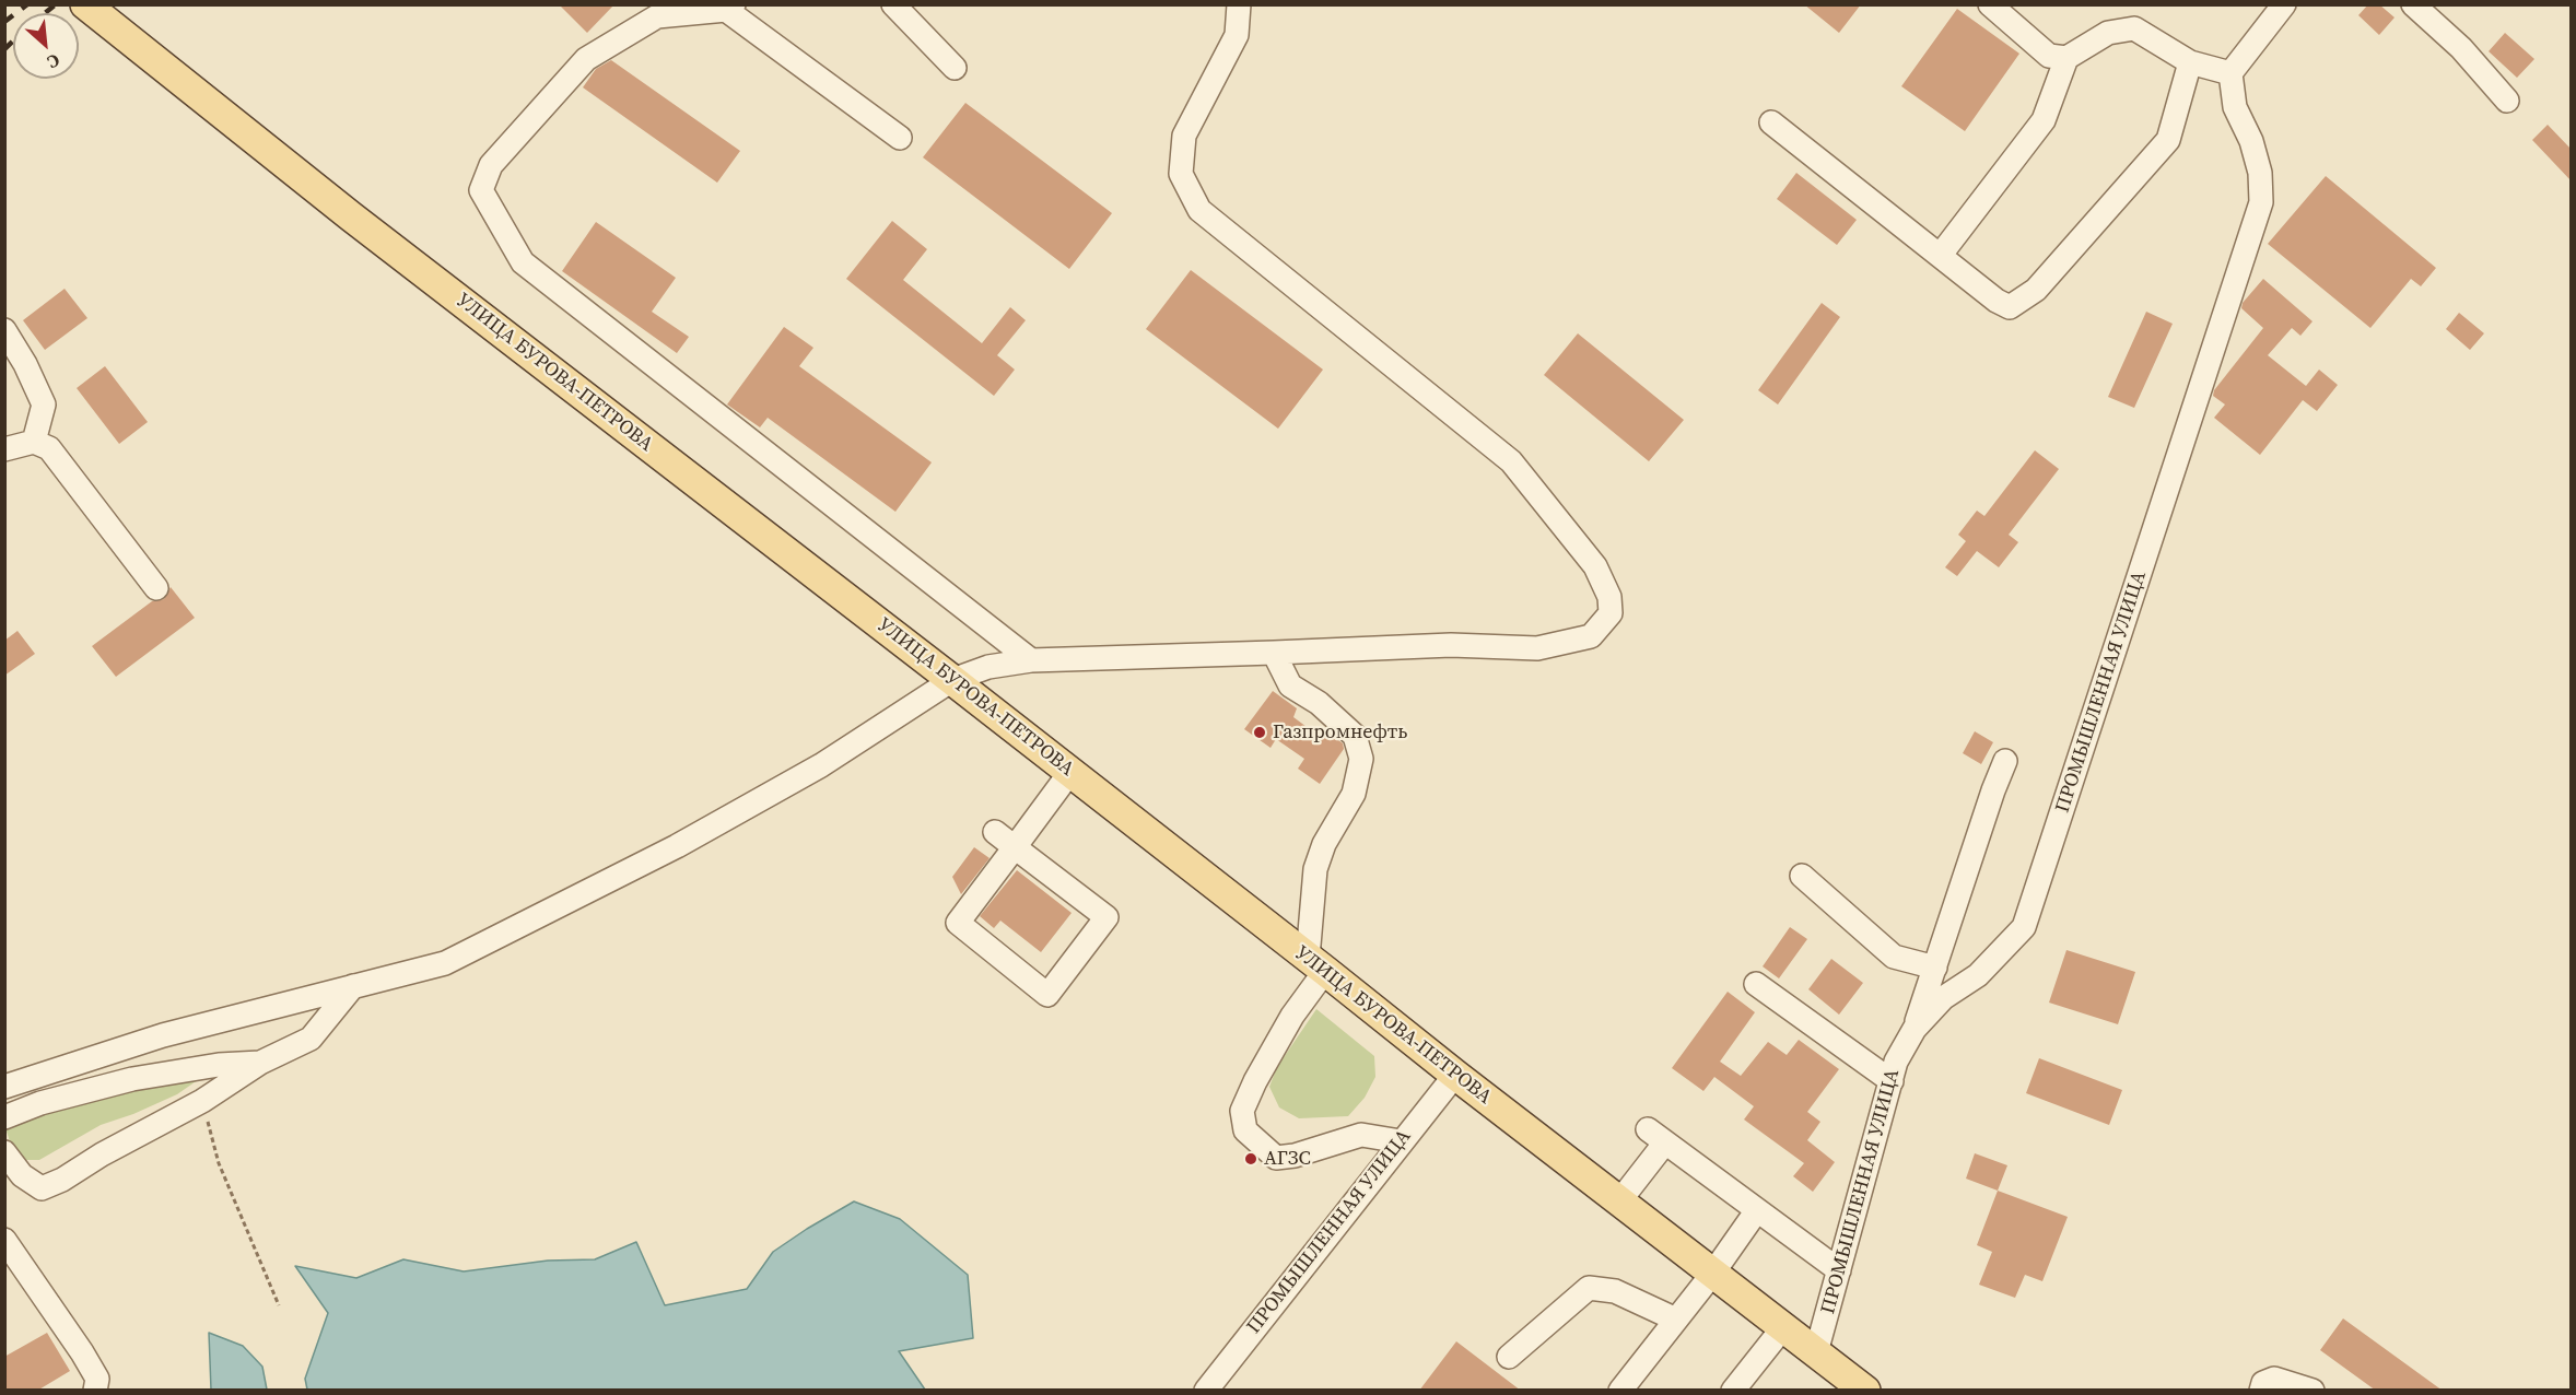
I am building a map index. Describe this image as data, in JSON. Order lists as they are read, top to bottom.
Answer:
{
  "streets": {
    "main road": ["УЛИЦА БУРОВА-ПЕТРОВА"],
    "street": ["ПРОМЫШЛЕННАЯ УЛИЦА"]
  },
  "crossings": [
    ["УЛИЦА БУРОВА-ПЕТРОВА", "ПРОМЫШЛЕННАЯ УЛИЦА"]
  ],
  "places": ["Газпромнефть", "АГЗС"],
  "north": "bottom right"
}
